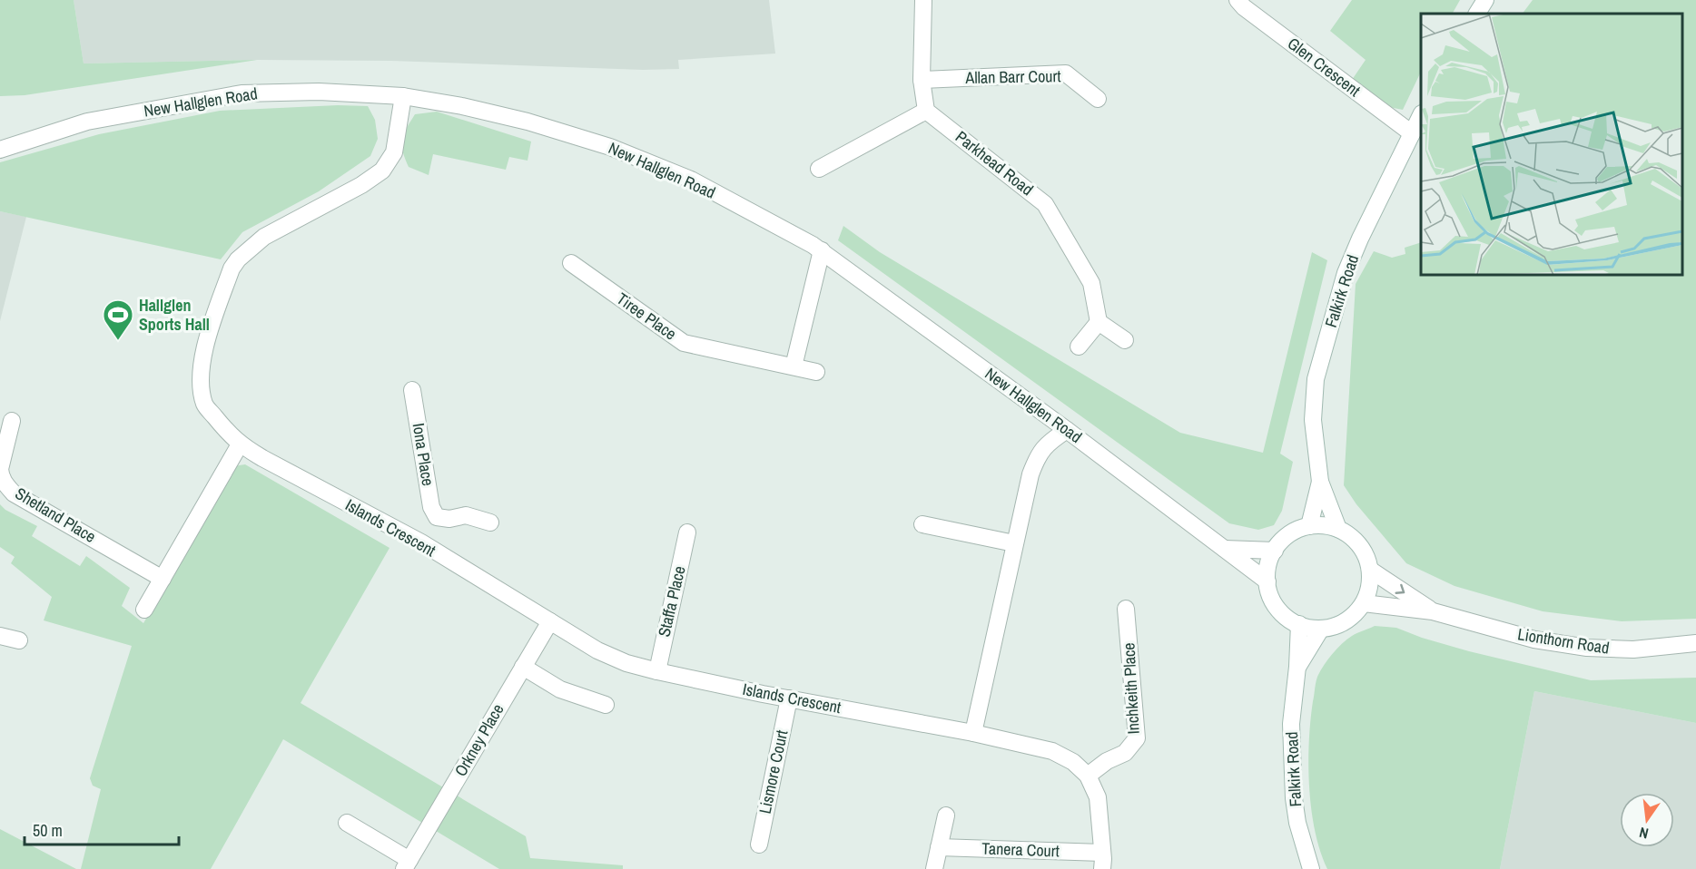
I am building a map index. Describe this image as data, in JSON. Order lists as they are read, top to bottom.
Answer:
{
  "streets": {
    "street": [
      "Glen Crescent",
      "Allan Barr Court",
      "New Hallglen Road",
      "Parkhead Road",
      "Falkirk Road",
      "Tiree Place",
      "Iona Place",
      "Shetland Place",
      "Islands Crescent",
      "Staffa Place",
      "Lionthorn Road",
      "Inchkeith Place",
      "Orkney Place",
      "Lismore Court",
      "Tanera Court"
    ]
  },
  "crossings": [
    ["Glen Crescent", "Falkirk Road"],
    ["New Hallglen Road", "Falkirk Road"],
    ["New Hallglen Road", "Islands Crescent"],
    ["New Hallglen Road", "Lionthorn Road"],
    ["Falkirk Road", "Lionthorn Road"],
    ["Islands Crescent", "Staffa Place"],
    ["Islands Crescent", "Inchkeith Place"],
    ["Islands Crescent", "Orkney Place"],
    ["Islands Crescent", "Lismore Court"],
    ["Islands Crescent", "Tanera Court"]
  ],
  "places": {
    "sports": ["Hallglen Sports Hall"]
  },
  "scale_bar": "50 m",
  "north": "bottom"
}
